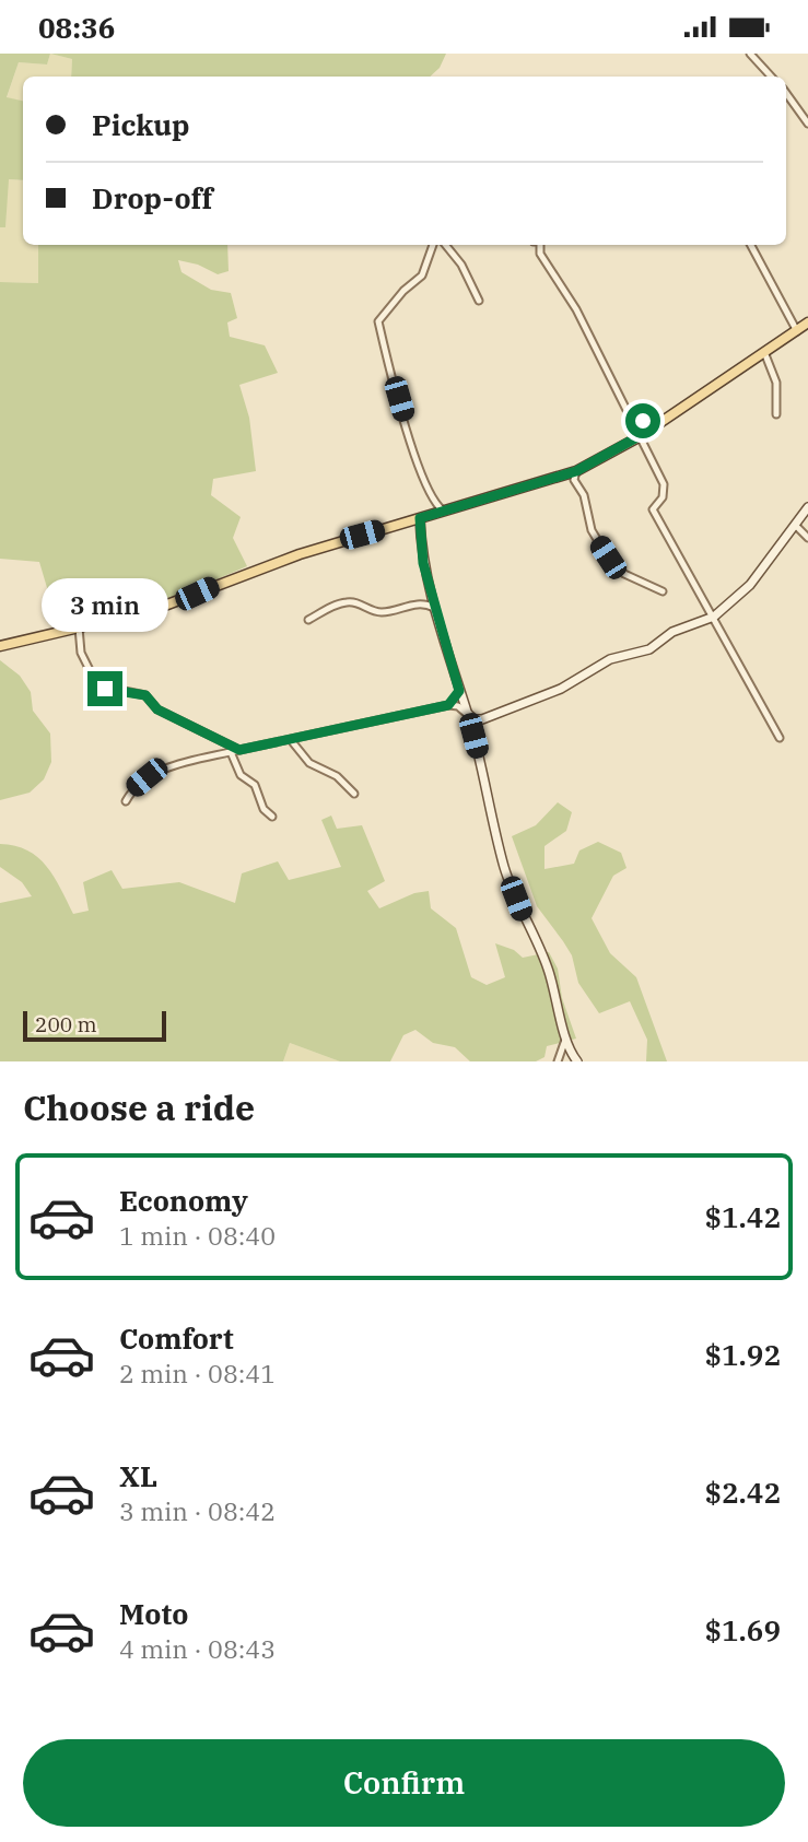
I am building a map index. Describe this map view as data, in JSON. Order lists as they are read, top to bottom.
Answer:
{
  "scale_bar": "200 m",
  "page": {
    "status": "08:36",
    "banner": ["Pickup", "Drop-off"],
    "bubble": "3 min",
    "scale": "200 m",
    "heading": "Choose a ride",
    "list": [
      {
        "name": "Economy",
        "note": "1 min · 08:40",
        "value": "$1.42"
      },
      {
        "name": "Comfort",
        "note": "2 min · 08:41",
        "value": "$1.92"
      },
      {
        "name": "XL",
        "note": "3 min · 08:42",
        "value": "$2.42"
      },
      {
        "name": "Moto",
        "note": "4 min · 08:43",
        "value": "$1.69"
      }
    ],
    "buttons": "Confirm"
  }
}
